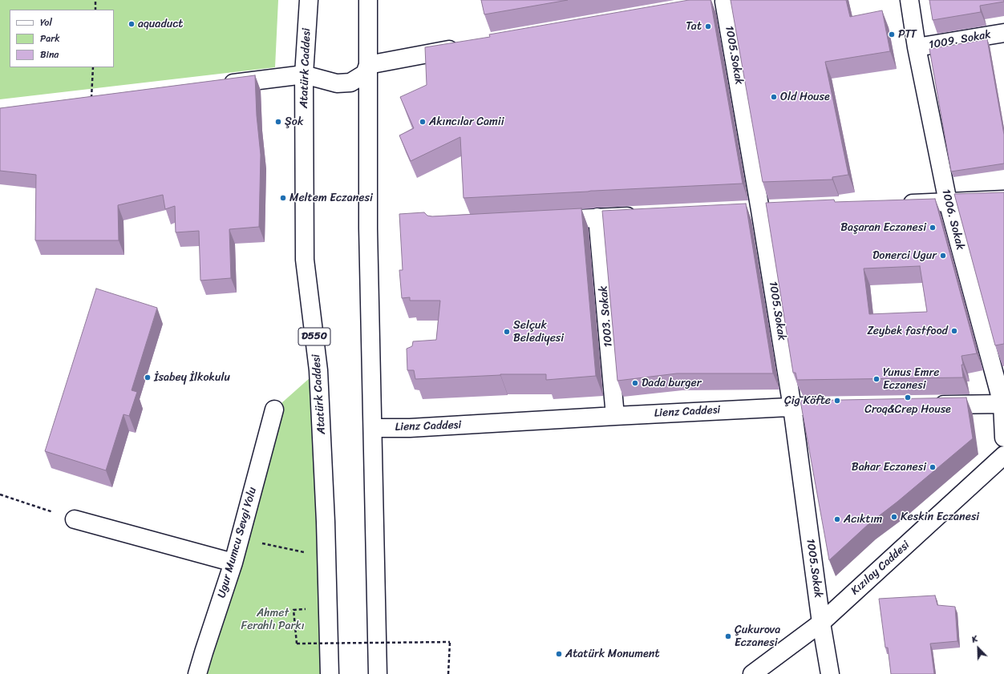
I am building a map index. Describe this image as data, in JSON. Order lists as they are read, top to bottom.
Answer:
{
  "streets": {
    "main road": [
      "1009. Sokak",
      "1005.Sokak",
      "Atatürk Caddesi",
      "1006. Sokak",
      "1003. Sokak",
      "D550",
      "Lienz Caddesi",
      "Ugur Mumcu Sevgi Yolu",
      "Kızılay Caddesi"
    ]
  },
  "crossings": [
    ["1009. Sokak", "1006. Sokak"],
    ["1005.Sokak", "Lienz Caddesi"],
    ["1005.Sokak", "Kızılay Caddesi"],
    ["1003. Sokak", "Lienz Caddesi"]
  ],
  "parks": ["Ahmet Ferahlı Parkı"],
  "places": [
    "aquaduct",
    "Tat",
    "PTT",
    "Old House",
    "Şok",
    "Akıncılar Camii",
    "Meltem Eczanesi",
    "Başaran Eczanesi",
    "Donerci Ugur",
    "Zeybek fastfood",
    "Selçuk Belediyesi",
    "İsabey İlkokulu",
    "Yunus Emre Eczanesi",
    "Dada burger",
    "Croq&Crep House",
    "Çig Köfte",
    "Bahar Eczanesi",
    "Keskin Eczanesi",
    "Acıktım",
    "Çukurova Eczanesi",
    "Atatürk Monument"
  ],
  "legend": ["Yol", "Park", "Bina"],
  "north": "top left"
}
